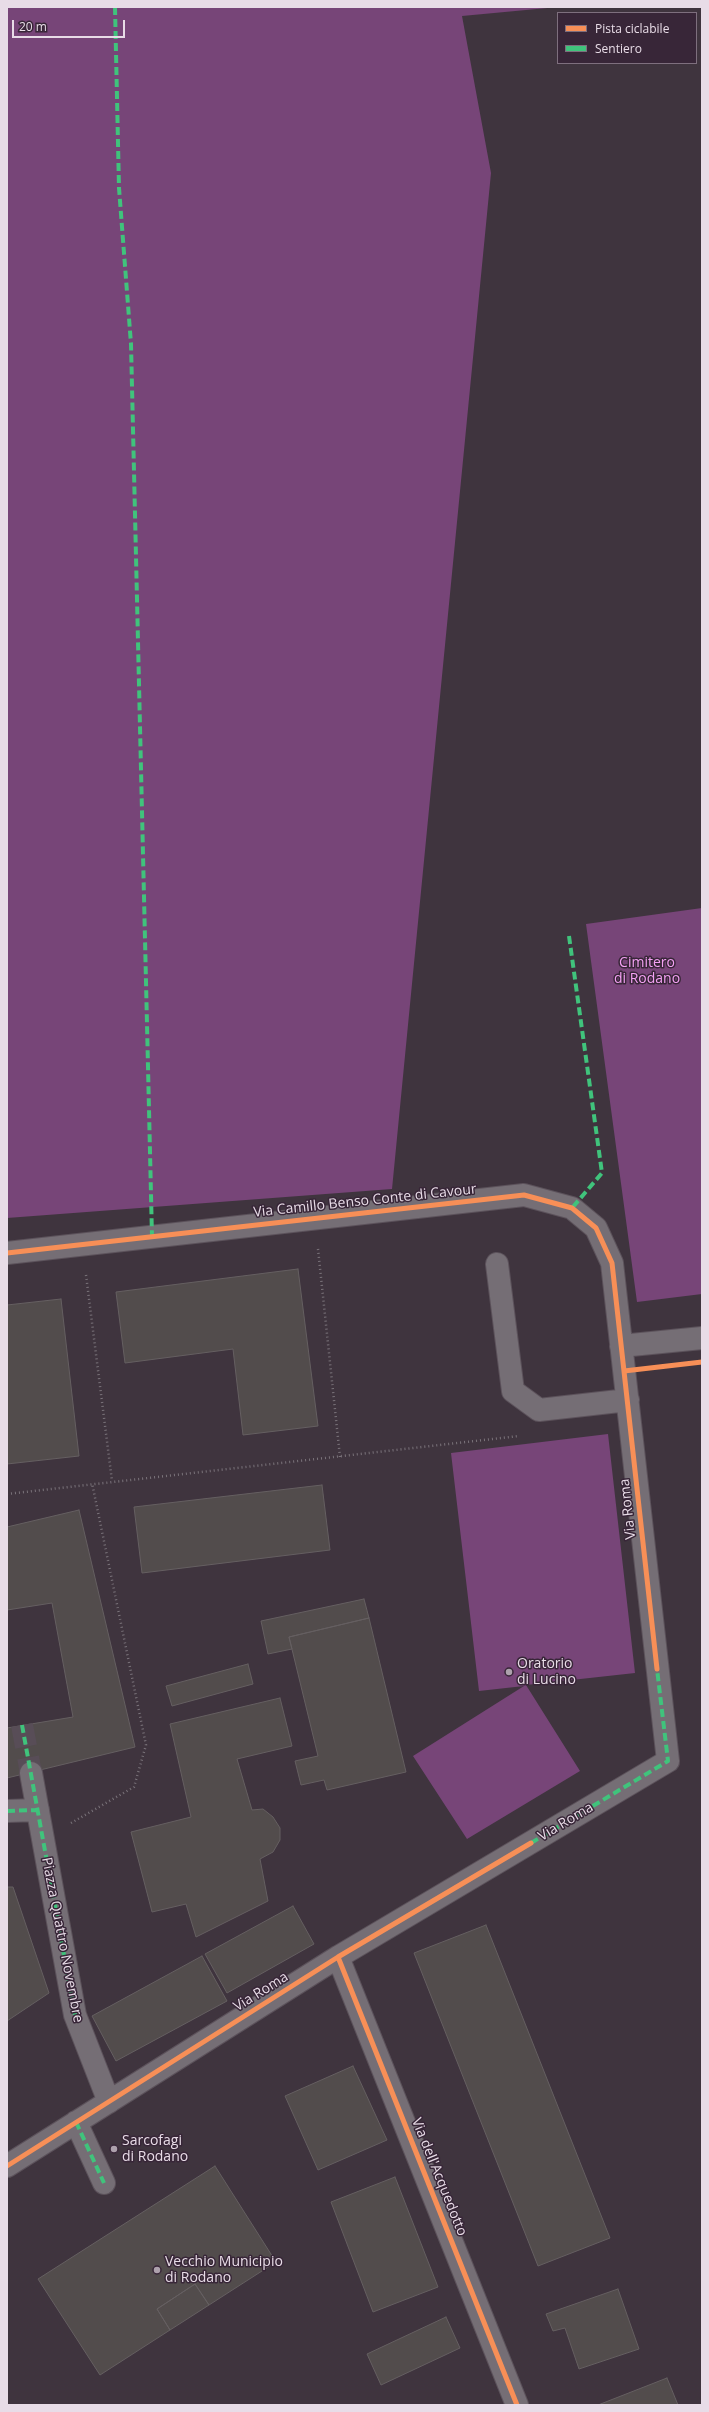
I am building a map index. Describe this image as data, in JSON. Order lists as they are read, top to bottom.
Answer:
{
  "streets": {
    "street": [
      "Via Camillo Benso Conte di Cavour",
      "Via Roma",
      "Piazza Quattro Novembre",
      "Via dell'Acquedotto"
    ]
  },
  "crossings": [
    ["Via Camillo Benso Conte di Cavour", "Via Roma"],
    ["Via Roma", "Piazza Quattro Novembre"],
    ["Via Roma", "Via dell'Acquedotto"]
  ],
  "parks": ["Cimitero di Rodano"],
  "places": ["Oratorio di Lucino", "Sarcofagi di Rodano", "Vecchio Municipio di Rodano"],
  "legend": ["Pista ciclabile", "Sentiero"],
  "scale_bar": "20 m"
}
